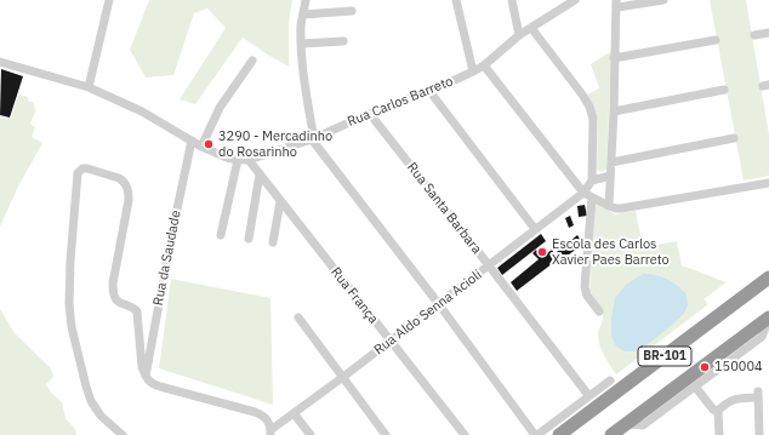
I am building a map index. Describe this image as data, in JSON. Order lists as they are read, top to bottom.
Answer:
{
  "streets": {
    "highway": ["BR-101"],
    "street": [
      "Rua Carlos Barreto",
      "Rua Santa Barbara",
      "Rua da Saudade",
      "Rua França",
      "Rua Aldo Senna Acioli"
    ]
  },
  "crossings": [
    ["Rua Carlos Barreto", "Rua Santa Barbara"],
    ["Rua Carlos Barreto", "Rua da Saudade"],
    ["Rua Carlos Barreto", "Rua França"],
    ["Rua Santa Barbara", "Rua Aldo Senna Acioli"],
    ["Rua França", "Rua Aldo Senna Acioli"]
  ],
  "places": ["3290 - Mercadinho do Rosarinho", "Escola des Carlos Xavier Paes Barreto", "150004"]
}
